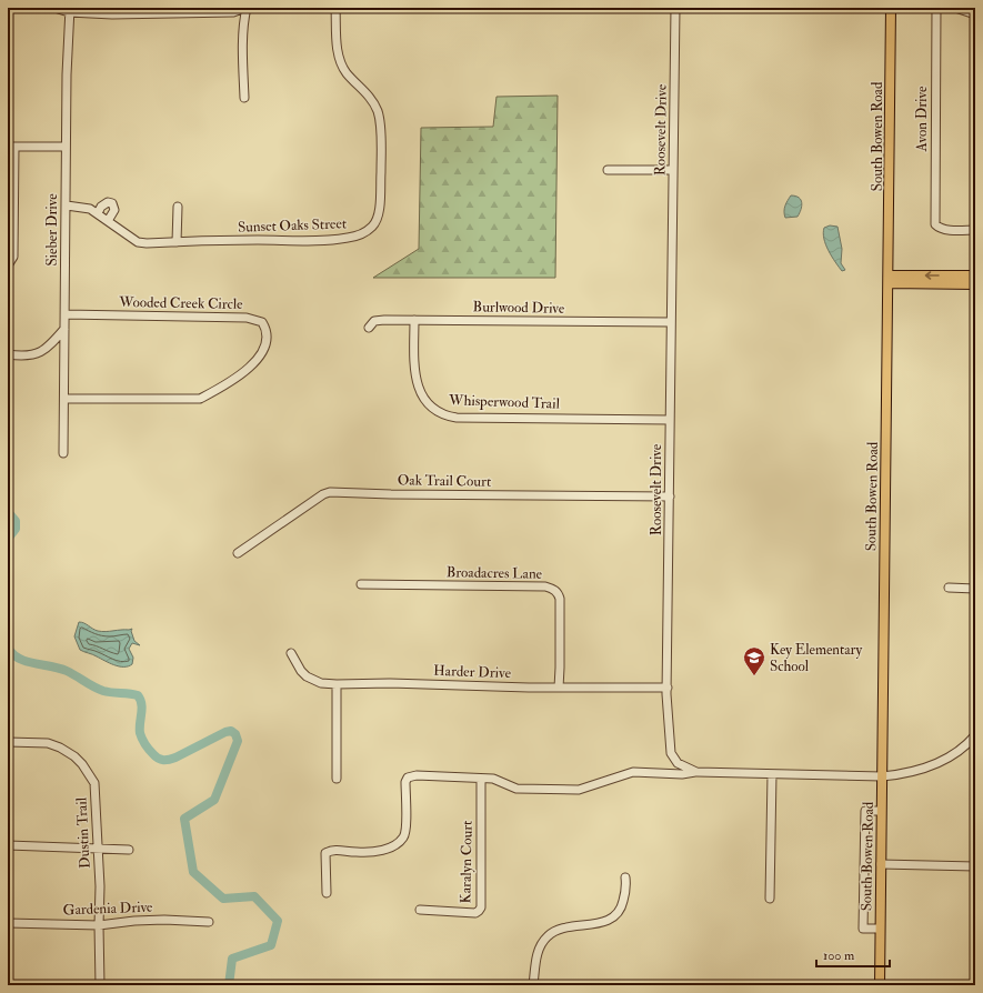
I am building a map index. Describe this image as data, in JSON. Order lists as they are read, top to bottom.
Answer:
{
  "streets": {
    "main road": ["South Bowen Road"],
    "street": [
      "Avon Drive",
      "Roosevelt Drive",
      "Sunset Oaks Street",
      "Sieber Drive",
      "Wooded Creek Circle",
      "Burlwood Drive",
      "Whisperwood Trail",
      "Oak Trail Court",
      "Broadacres Lane",
      "Harder Drive",
      "Dustin Trail",
      "Karalyn Court",
      "Gardenia Drive"
    ]
  },
  "crossings": [
    ["Roosevelt Drive", "Burlwood Drive"],
    ["Roosevelt Drive", "Whisperwood Trail"],
    ["Roosevelt Drive", "Oak Trail Court"],
    ["Roosevelt Drive", "Harder Drive"],
    ["Sunset Oaks Street", "Sieber Drive"],
    ["Sieber Drive", "Wooded Creek Circle"],
    ["Burlwood Drive", "Whisperwood Trail"],
    ["Broadacres Lane", "Harder Drive"],
    ["Dustin Trail", "Gardenia Drive"]
  ],
  "places": {
    "school or university": ["Key Elementary School"]
  },
  "scale_bar": "100 m"
}
